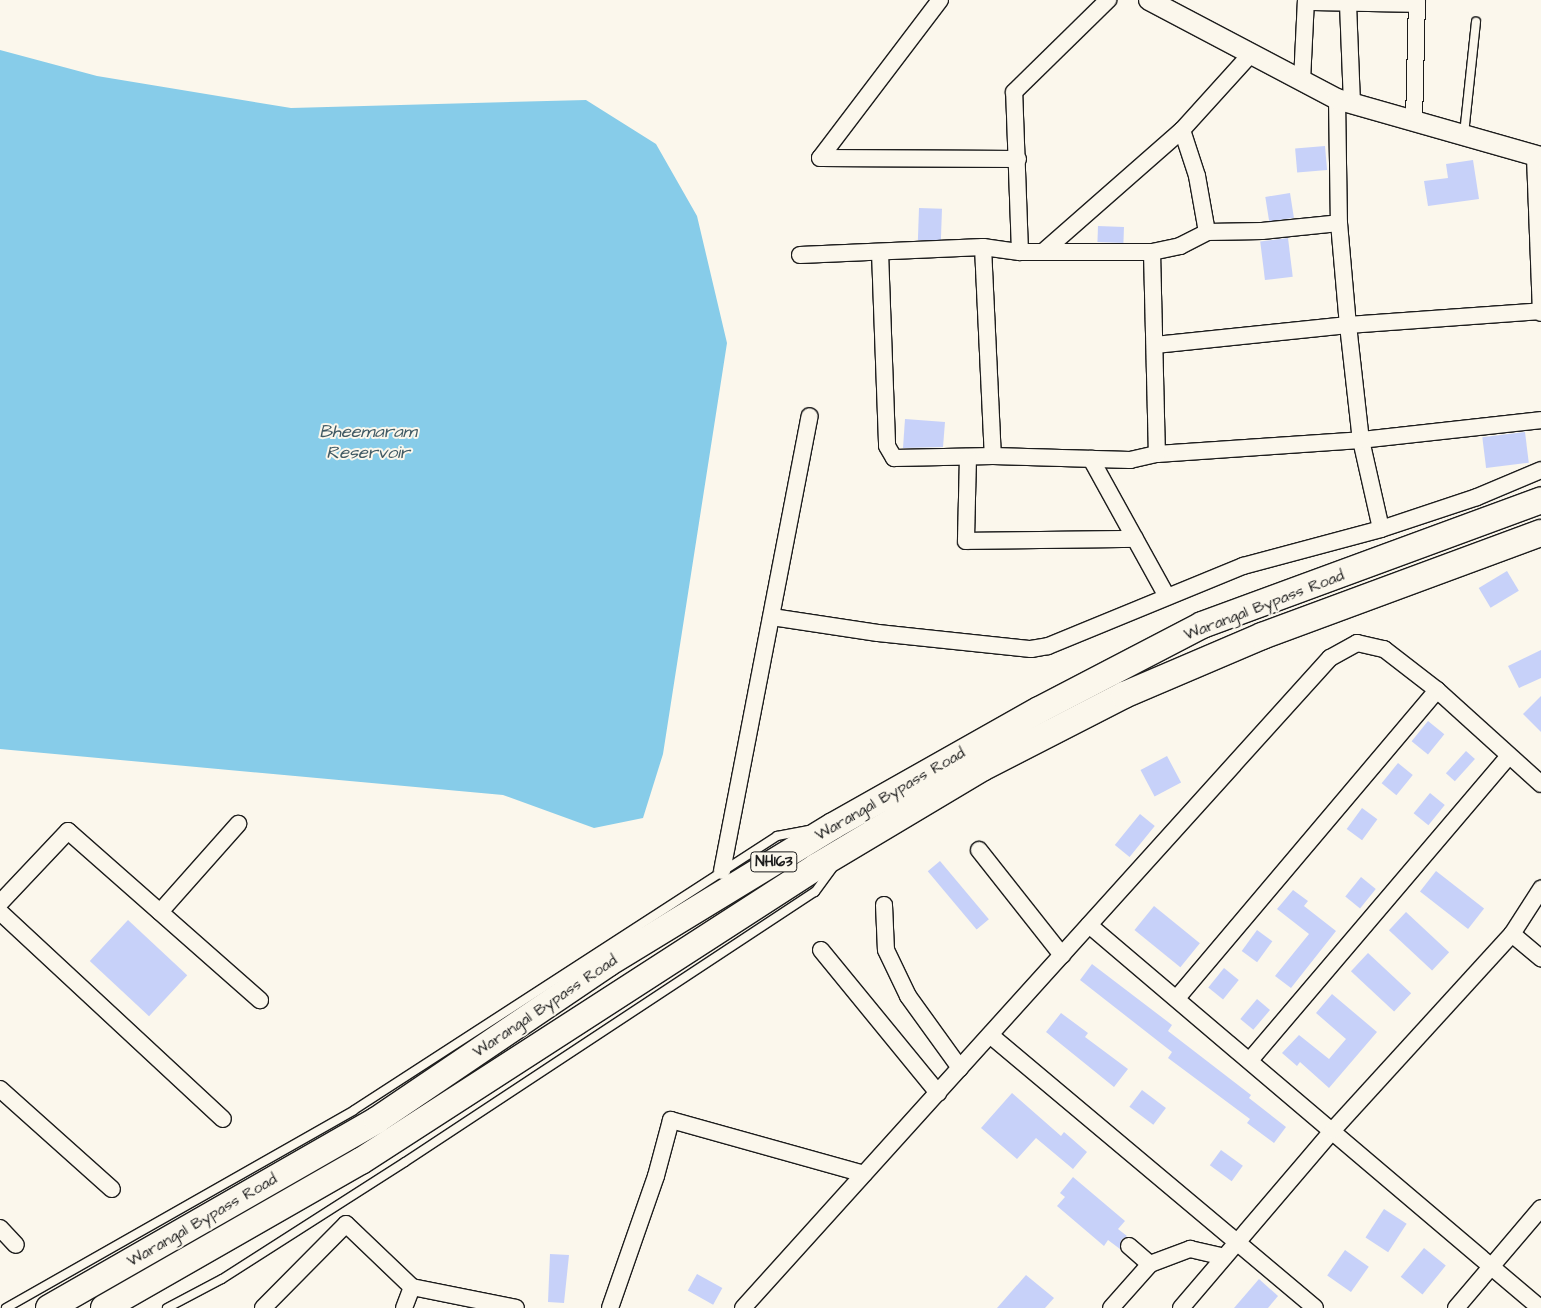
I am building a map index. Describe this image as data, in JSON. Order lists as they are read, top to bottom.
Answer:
{
  "streets": {
    "highway": ["Warangal Bypass Road", "NH163"]
  },
  "water": ["Bheemaram Reservoir"]
}
